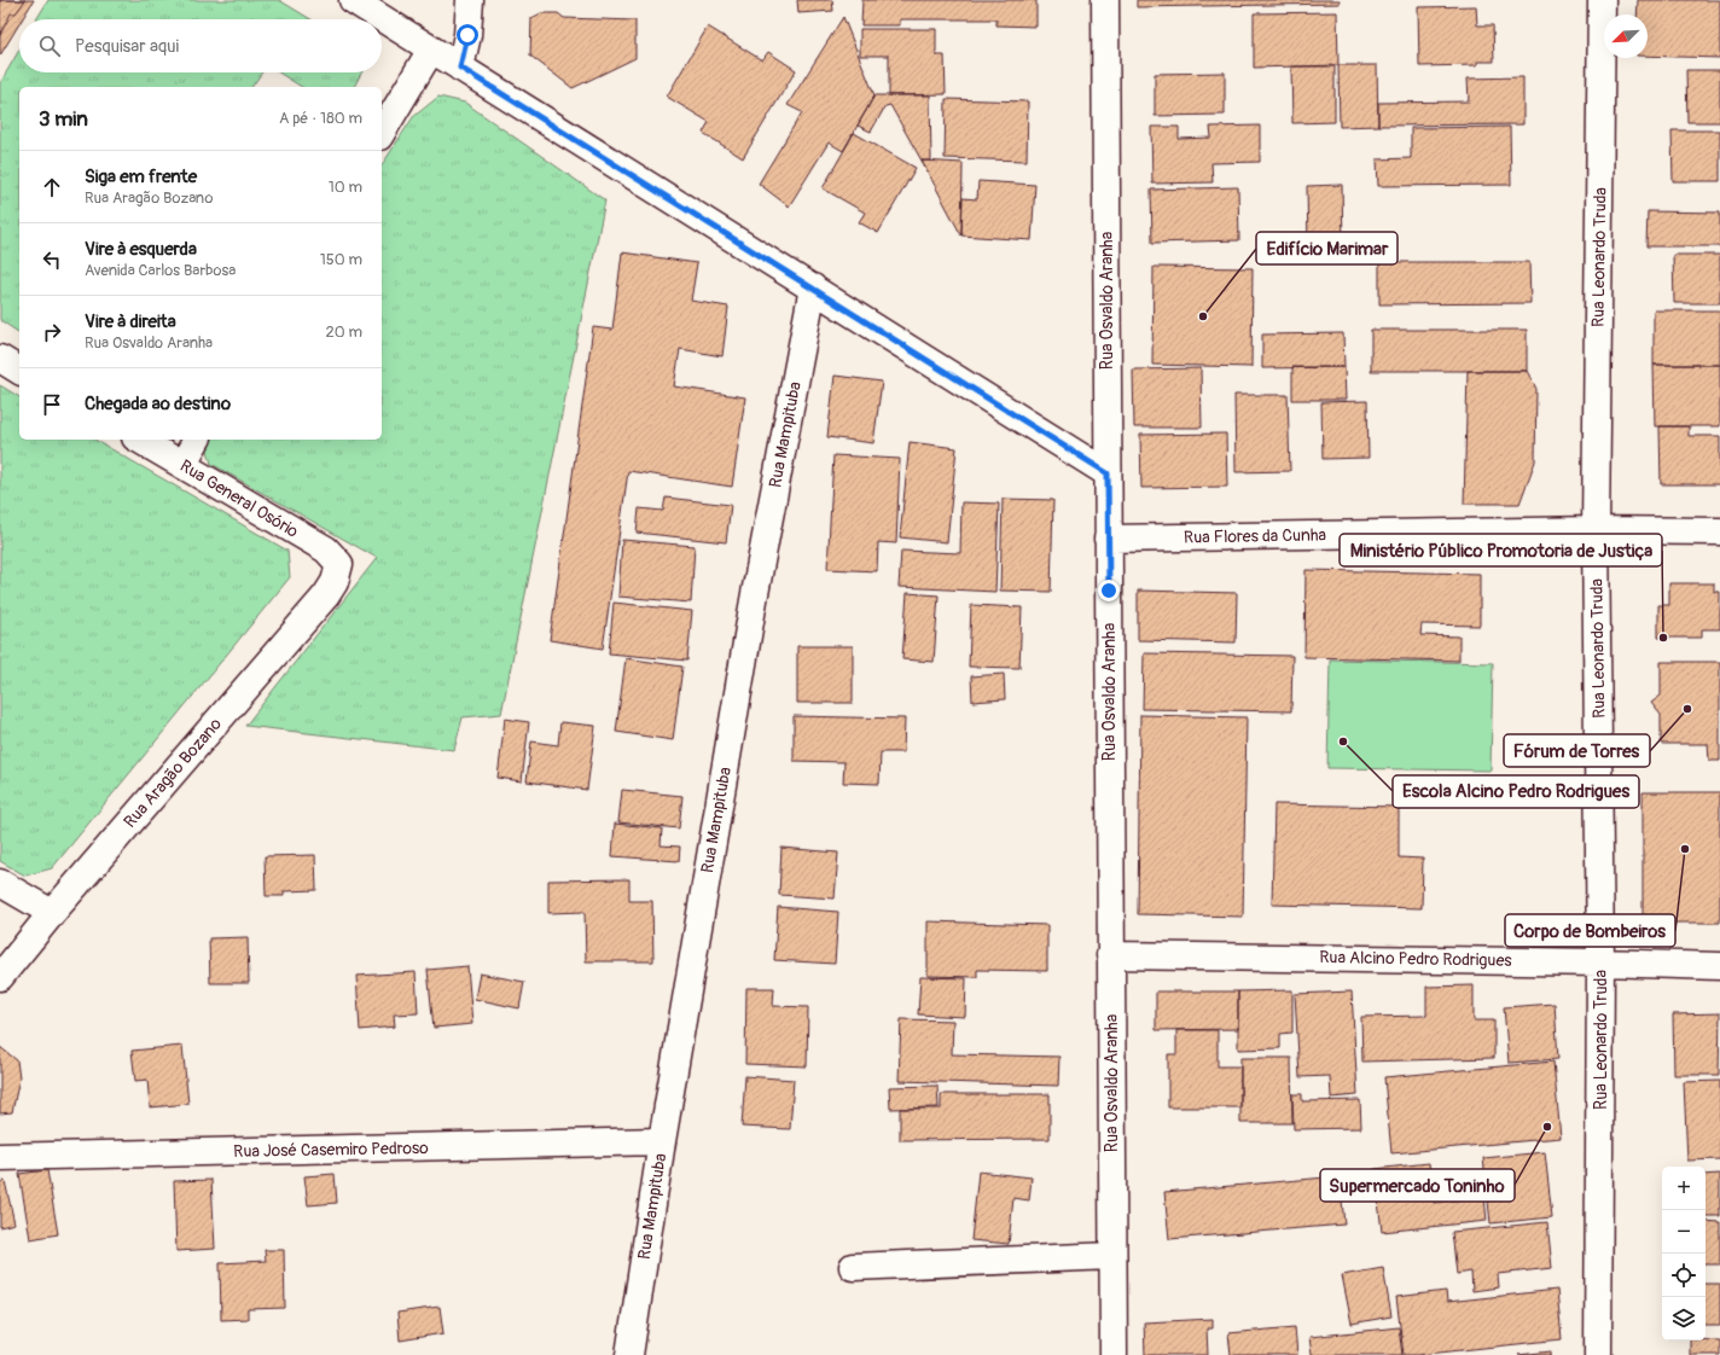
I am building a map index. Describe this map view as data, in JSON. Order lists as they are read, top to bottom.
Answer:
{
  "streets": {
    "street": [
      "Rua Leonardo Truda",
      "Rua Osvaldo Aranha",
      "Rua Mampituba",
      "Rua General Osório",
      "Rua Flores da Cunha",
      "Rua Aragão Bozano",
      "Rua Alcino Pedro Rodrigues",
      "Rua José Casemiro Pedroso"
    ]
  },
  "crossings": [
    ["Rua Leonardo Truda", "Rua Flores da Cunha"],
    ["Rua Leonardo Truda", "Rua Alcino Pedro Rodrigues"],
    ["Rua Osvaldo Aranha", "Rua Flores da Cunha"],
    ["Rua Osvaldo Aranha", "Rua Alcino Pedro Rodrigues"],
    ["Rua Mampituba", "Rua José Casemiro Pedroso"],
    ["Rua General Osório", "Rua Aragão Bozano"]
  ],
  "places": [
    "Edifício Marimar",
    "Ministério Público Promotoria de Justiça",
    "Fórum de Torres",
    "Escola Alcino Pedro Rodrigues",
    "Corpo de Bombeiros",
    "Supermercado Toninho"
  ],
  "north": "bottom left",
  "page": {
    "search": "Pesquisar aqui",
    "heading": ["3 min", "A pé · 180 m"],
    "list": [
      ["Siga em frente", "Rua Aragão Bozano", "10 m"],
      ["Vire à esquerda", "Avenida Carlos Barbosa", "150 m"],
      ["Vire à direita", "Rua Osvaldo Aranha", "20 m"],
      "Chegada ao destino"
    ],
    "map_buttons": ["+", "−"]
  }
}
